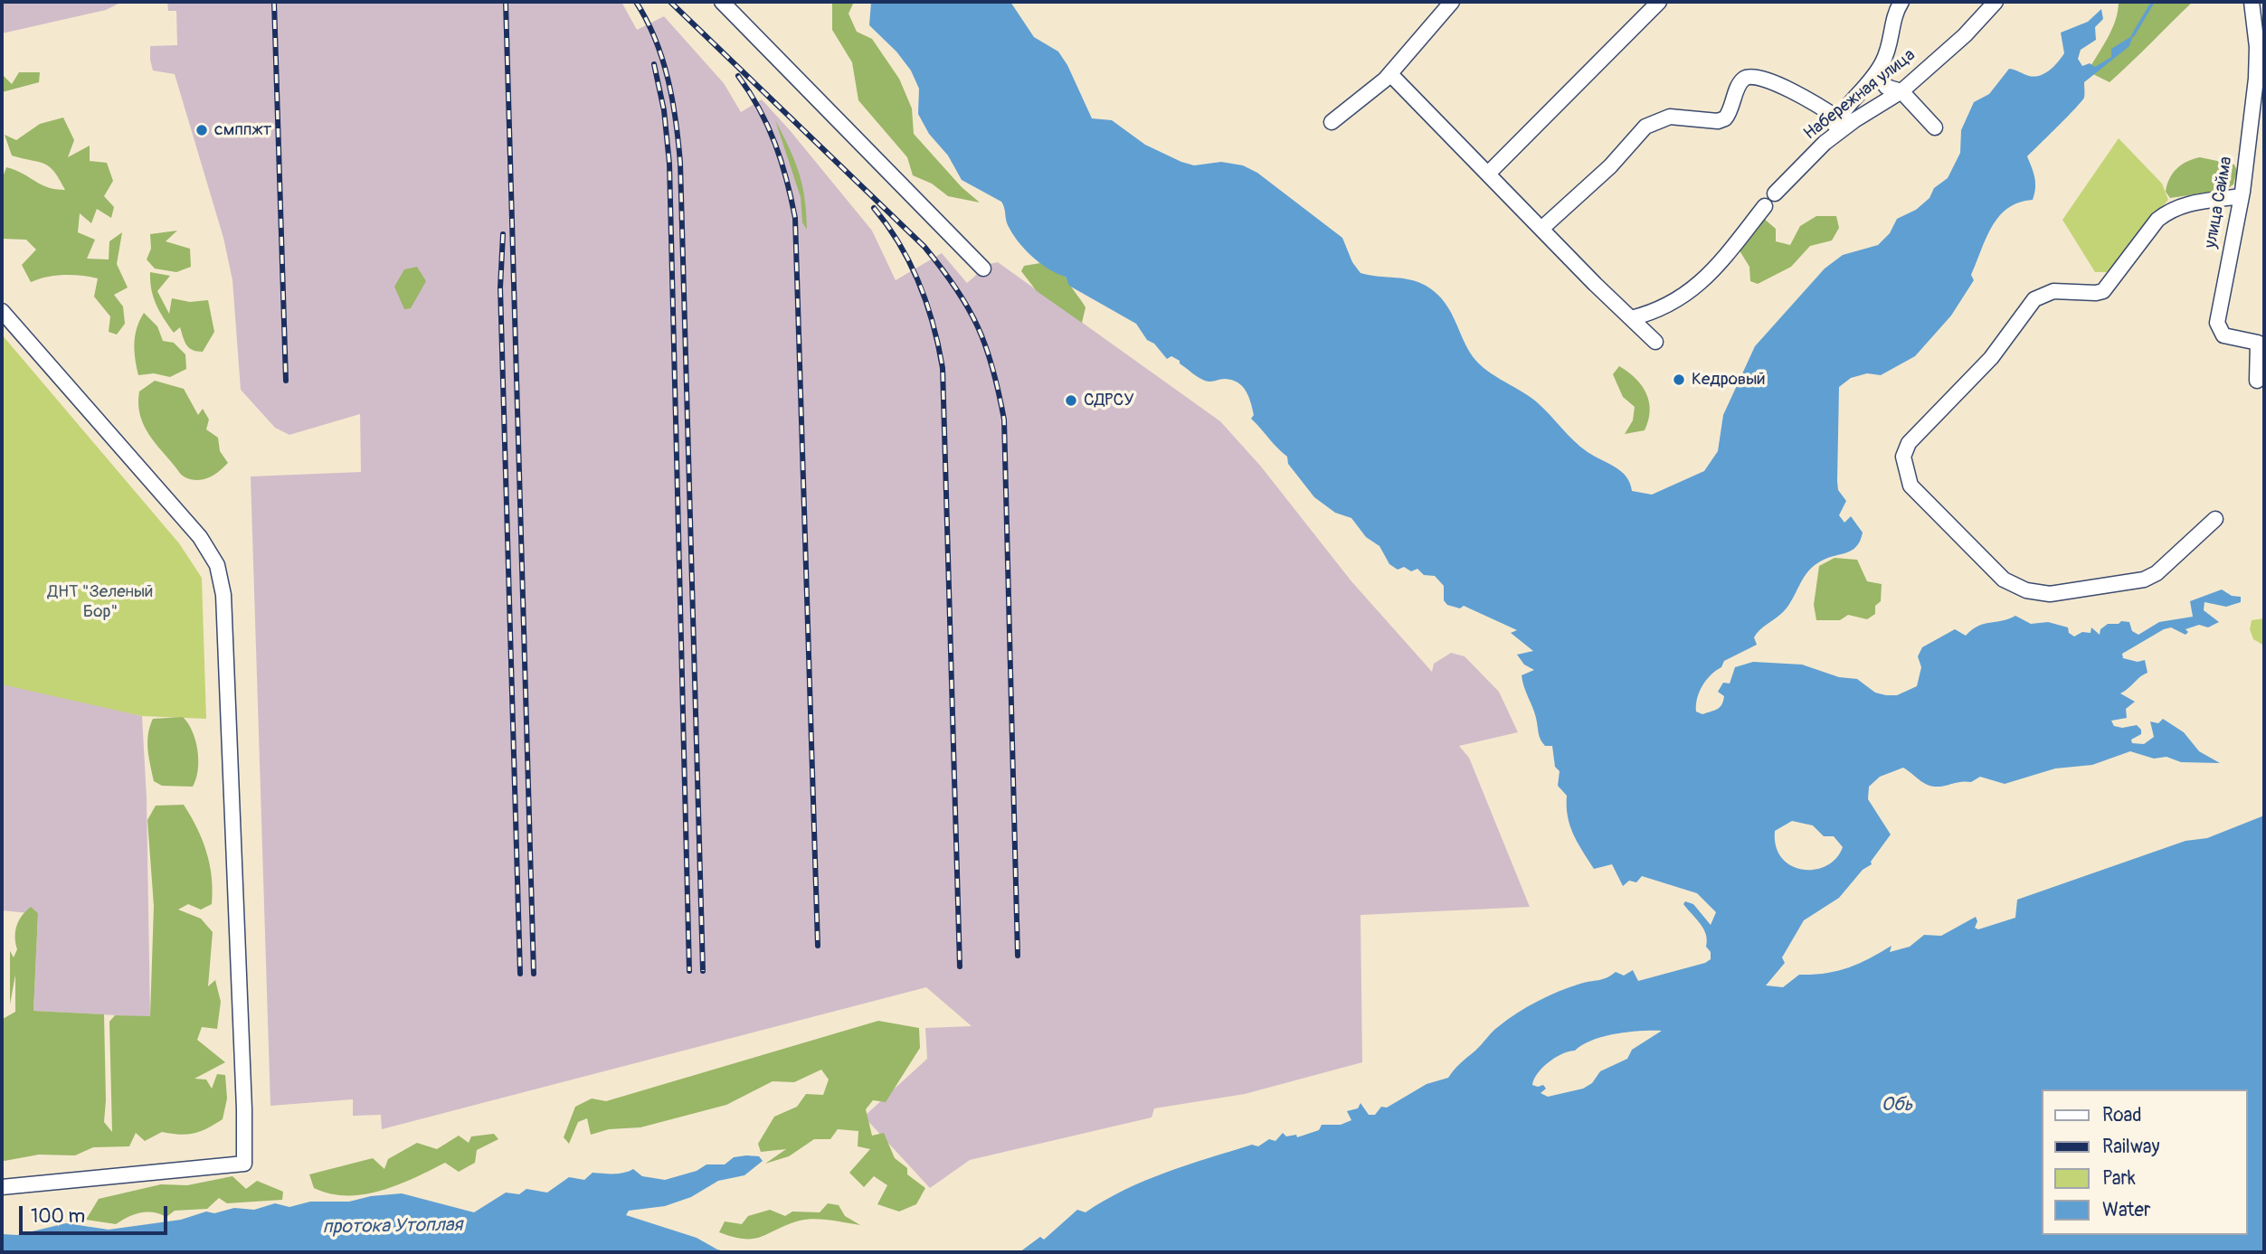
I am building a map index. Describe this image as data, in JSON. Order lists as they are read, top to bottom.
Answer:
{
  "streets": {
    "street": ["Набережная улица", "улица Сайма"]
  },
  "water": ["Обь", "протока Утоплая"],
  "parks": ["ДНТ \"Зеленый Бор\""],
  "places": ["смппжт", "Кедровый", "СДРСУ"],
  "legend": [
    "Road",
    "Railway",
    "Park",
    "Water"
  ],
  "scale_bar": "100 m"
}
